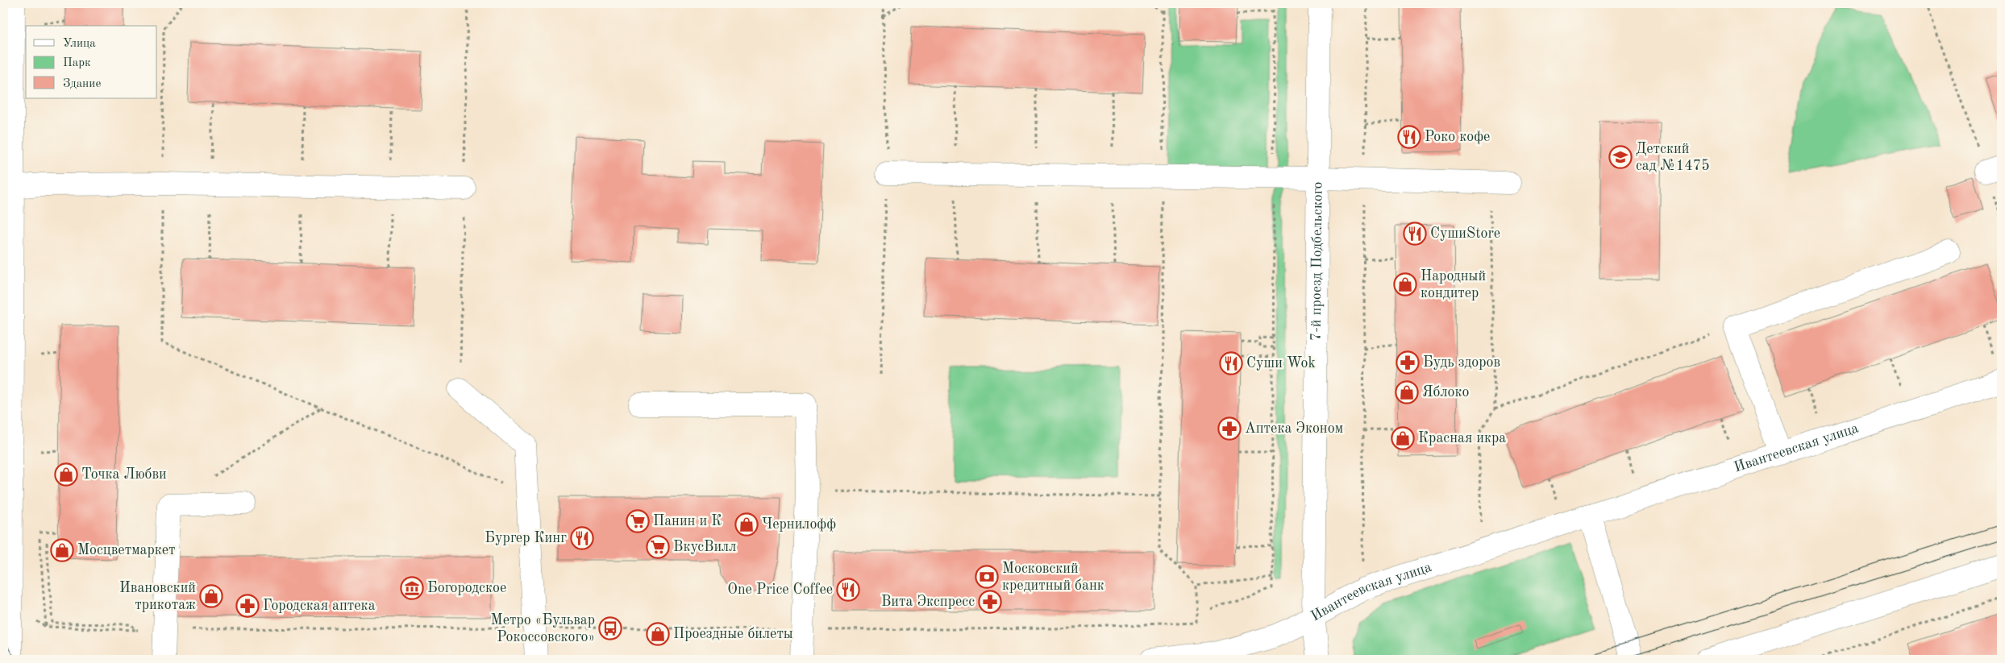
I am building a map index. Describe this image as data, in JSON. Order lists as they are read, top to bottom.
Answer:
{
  "streets": {
    "street": ["7-й проезд Подбельского", "Ивантеевская улица"]
  },
  "crossings": [
    ["7-й проезд Подбельского", "Ивантеевская улица"]
  ],
  "places": {
    "restaurant": [
      "Роко кофе",
      "СушиStore",
      "Суши Wok",
      "Бургер Кинг",
      "One Price Coffee"
    ],
    "school or university": ["Детский сад №1475"],
    "shop": [
      "Народный кондитер",
      "Яблоко",
      "Красная икра",
      "Точка Любви",
      "Чернилофф",
      "Мосцветмаркет",
      "Ивановский трикотаж",
      "Проездные билеты"
    ],
    "pharmacy": [
      "Будь здоров",
      "Аптека Эконом",
      "Вита Экспресс",
      "Городская аптека"
    ],
    "supermarket": ["Панин и К", "ВкусВилл"],
    "bank": ["Московский кредитный банк"],
    "museum": ["Богородское"],
    "bus stop": ["Метро «Бульвар Рокоссовского»"]
  },
  "legend": ["Улица", "Парк", "Здание"]
}
